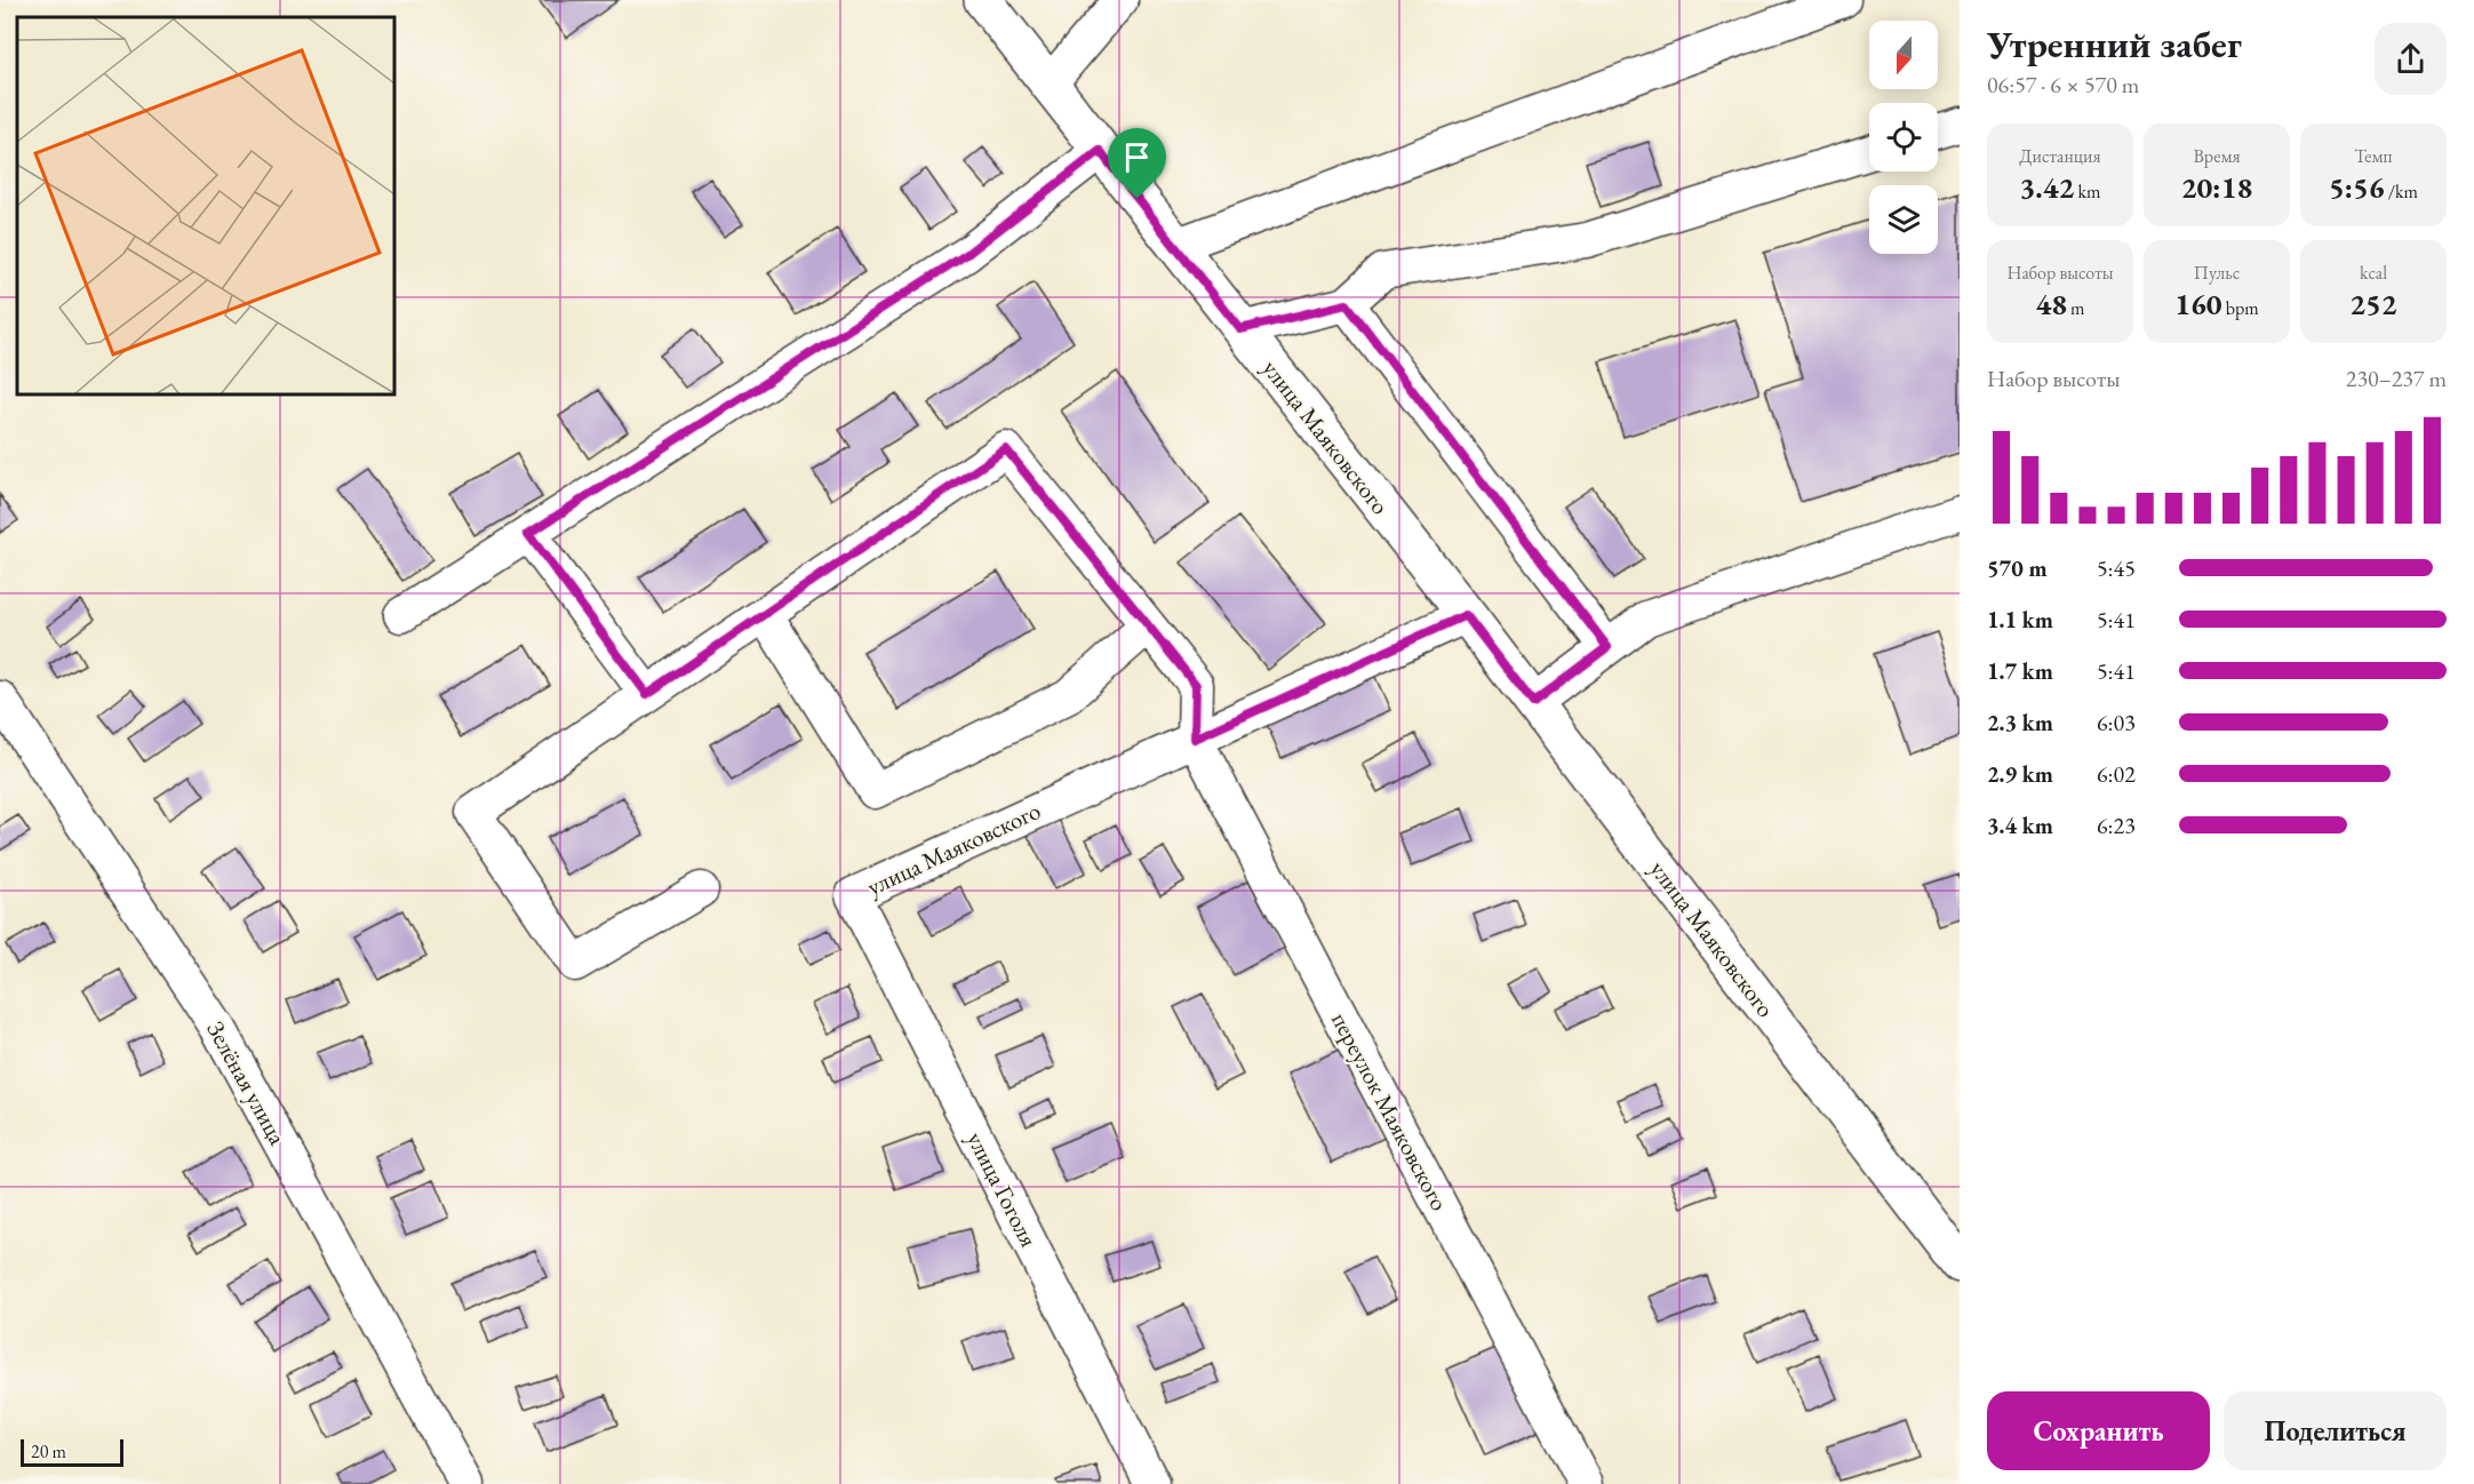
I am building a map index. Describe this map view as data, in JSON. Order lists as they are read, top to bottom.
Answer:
{
  "streets": {
    "main road": ["улица Маяковского"],
    "street": ["Зелёная улица", "переулок Маяковского", "улица Гоголя"]
  },
  "crossings": [
    ["улица Маяковского", "переулок Маяковского"],
    ["улица Маяковского", "улица Гоголя"]
  ],
  "scale_bar": "20 m",
  "north": "bottom",
  "page": {
    "heading": ["Утренний забег", "06:57 · 6 × 570 m"],
    "stats": [
      ["Дистанция", "3.42 km"],
      ["Время", "20:18"],
      ["Темп", "5:56 /km"],
      ["Набор высоты", "48 m"],
      ["Пульс", "160 bpm"],
      ["kcal", "252"]
    ],
    "chart": ["Набор высоты", "230–237 m"],
    "list": [
      {
        "name": "570 m",
        "note": "5:45"
      },
      {
        "name": "1.1 km",
        "note": "5:41"
      },
      {
        "name": "1.7 km",
        "note": "5:41"
      },
      {
        "name": "2.3 km",
        "note": "6:03"
      },
      {
        "name": "2.9 km",
        "note": "6:02"
      },
      {
        "name": "3.4 km",
        "note": "6:23"
      }
    ],
    "buttons": ["Сохранить", "Поделиться"],
    "scale": "20 m"
  }
}
